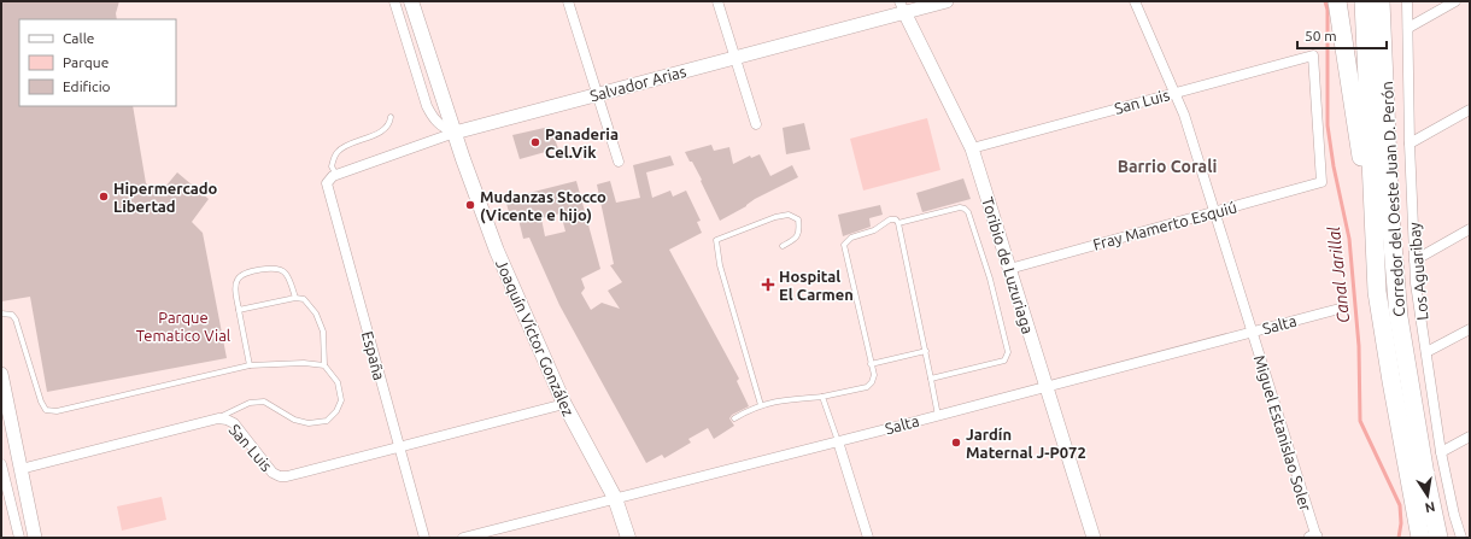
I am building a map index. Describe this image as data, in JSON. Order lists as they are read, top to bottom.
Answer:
{
  "streets": {
    "highway": ["Corredor del Oeste Juan D. Perón"],
    "main road": ["Joaquín Víctor González"],
    "street": [
      "Salvador Arias",
      "San Luis",
      "Fray Mamerto Esquiú",
      "Toribio de Luzuriaga",
      "Los Aguaribay",
      "Salta",
      "España",
      "Miguel Estanislao Soler"
    ]
  },
  "crossings": [
    ["Salvador Arias", "Toribio de Luzuriaga"],
    ["Salvador Arias", "Joaquín Víctor González"],
    ["Salvador Arias", "España"],
    ["San Luis", "Fray Mamerto Esquiú"],
    ["San Luis", "Toribio de Luzuriaga"],
    ["San Luis", "Joaquín Víctor González"],
    ["San Luis", "España"],
    ["San Luis", "Miguel Estanislao Soler"],
    ["Fray Mamerto Esquiú", "Toribio de Luzuriaga"],
    ["Fray Mamerto Esquiú", "Miguel Estanislao Soler"],
    ["Toribio de Luzuriaga", "Salta"],
    ["Salta", "Joaquín Víctor González"],
    ["Salta", "Miguel Estanislao Soler"]
  ],
  "districts": ["Barrio Corali"],
  "water": ["Canal Jarillal"],
  "parks": ["Parque Tematico Vial"],
  "places": {
    "other": [
      "Panaderia Cel.Vik",
      "Hipermercado Libertad",
      "Mudanzas Stocco (Vicente e hijo)",
      "Jardín Maternal J-P072"
    ],
    "health": ["Hospital El Carmen"]
  },
  "legend": ["Calle", "Parque", "Edificio"],
  "scale_bar": "50 m",
  "north": "bottom"
}
